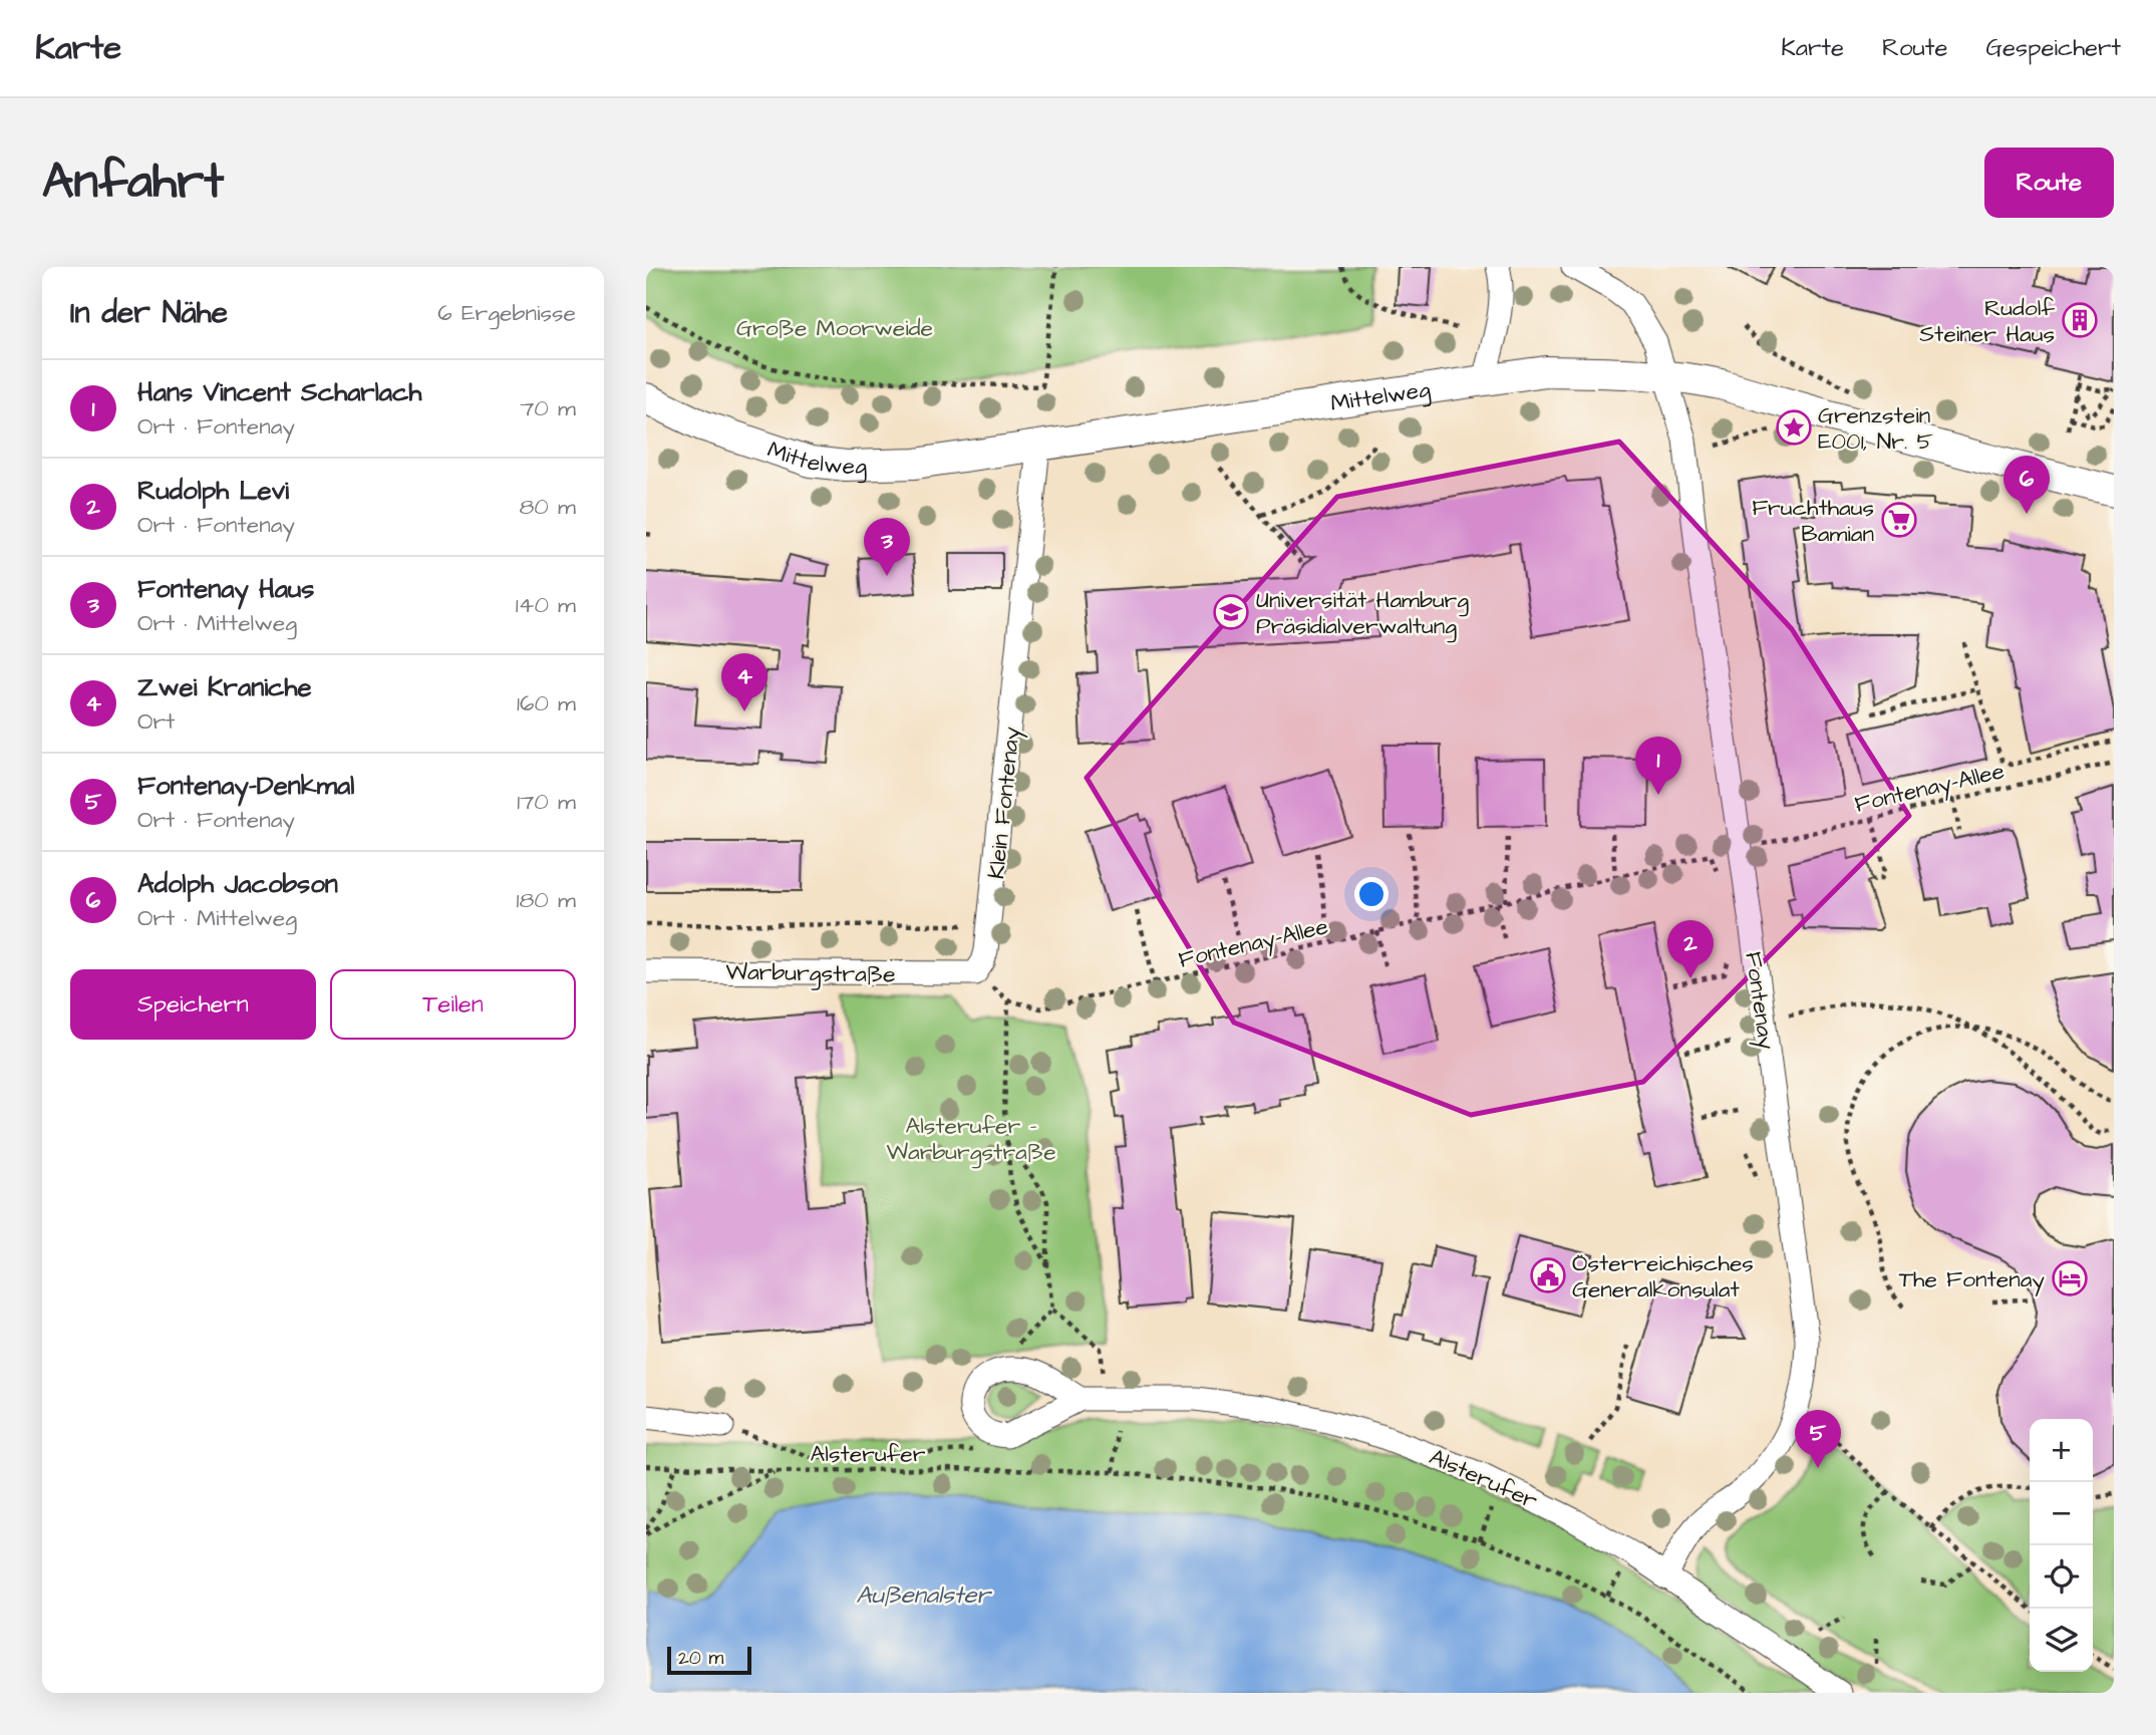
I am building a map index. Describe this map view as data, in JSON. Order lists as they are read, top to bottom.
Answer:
{
  "streets": {
    "street": [
      "Mittelweg",
      "Klein Fontenay",
      "Warburgstraße",
      "Fontenay",
      "Alsterufer"
    ],
    "path": ["Fontenay-Allee"]
  },
  "crossings": [
    ["Mittelweg", "Klein Fontenay"],
    ["Mittelweg", "Fontenay"],
    ["Klein Fontenay", "Warburgstraße"],
    ["Fontenay", "Alsterufer"]
  ],
  "water": ["Außenalster"],
  "parks": ["Große Moorweide", "Alsterufer - Warburgstraße"],
  "places": {
    "building": ["Rudolf Steiner Haus"],
    "place": ["Grenzstein E001, Nr. 5"],
    "supermarket": ["Fruchthaus Bamian"],
    "school or university": ["Universität Hamburg Präsidialverwaltung"],
    "public building": ["Österreichisches Generalkonsulat"],
    "hotel": ["The Fontenay"]
  },
  "scale_bar": "20 m",
  "page": {
    "header": "Karte",
    "nav": ["Karte", "Route", "Gespeichert"],
    "buttons": [
      "Route",
      ["Speichern", "Teilen"]
    ],
    "title": "Anfahrt",
    "heading": ["In der Nähe", "6 Ergebnisse"],
    "list": [
      {
        "mark": "1",
        "name": "Hans Vincent Scharlach",
        "note": "Ort · Fontenay",
        "value": "70 m"
      },
      {
        "mark": "2",
        "name": "Rudolph Levi",
        "note": "Ort · Fontenay",
        "value": "80 m"
      },
      {
        "mark": "3",
        "name": "Fontenay Haus",
        "note": "Ort · Mittelweg",
        "value": "140 m"
      },
      {
        "mark": "4",
        "name": "Zwei Kraniche",
        "note": "Ort",
        "value": "160 m"
      },
      {
        "mark": "5",
        "name": "Fontenay-Denkmal",
        "note": "Ort · Fontenay",
        "value": "170 m"
      },
      {
        "mark": "6",
        "name": "Adolph Jacobson",
        "note": "Ort · Mittelweg",
        "value": "180 m"
      }
    ],
    "pins": [
      "6",
      "3",
      "4",
      "1",
      "2",
      "5"
    ],
    "map_buttons": ["+", "−"],
    "scale": "20 m"
  }
}
